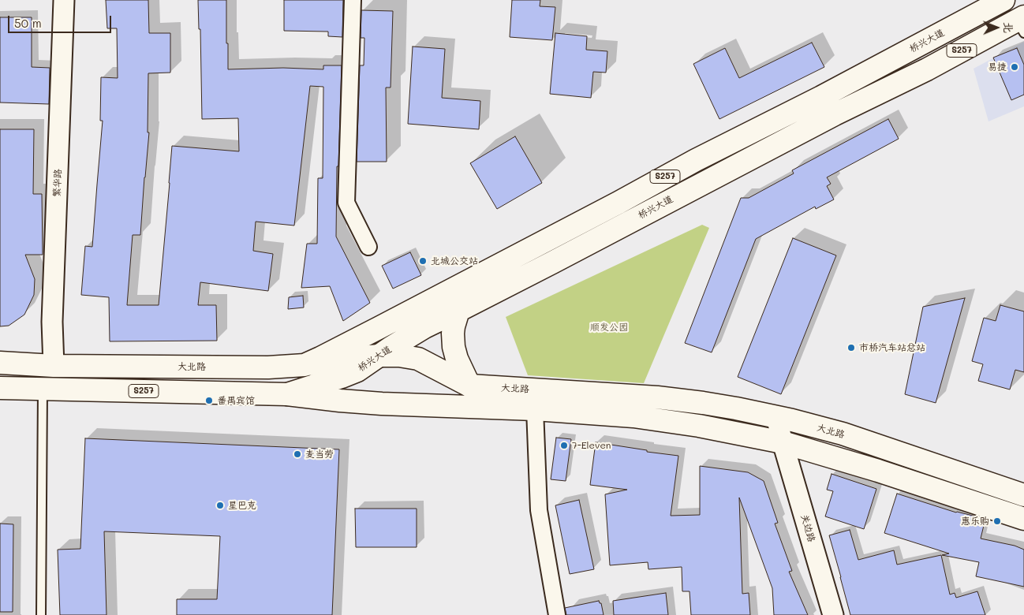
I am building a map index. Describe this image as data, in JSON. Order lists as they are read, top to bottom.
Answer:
{
  "streets": {
    "main road": ["桥兴大道", "S257", "大北路"],
    "street": ["繁华路", "关边路"]
  },
  "crossings": [
    ["桥兴大道", "大北路"],
    ["繁华路", "大北路"],
    ["大北路", "关边路"]
  ],
  "parks": ["顺发公园"],
  "places": [
    "易捷",
    "北城公交站",
    "市桥汽车站总站",
    "番禺宾馆",
    "7-Eleven",
    "麦当劳",
    "星巴克",
    "惠乐购"
  ],
  "scale_bar": "50 m",
  "north": "right"
}
